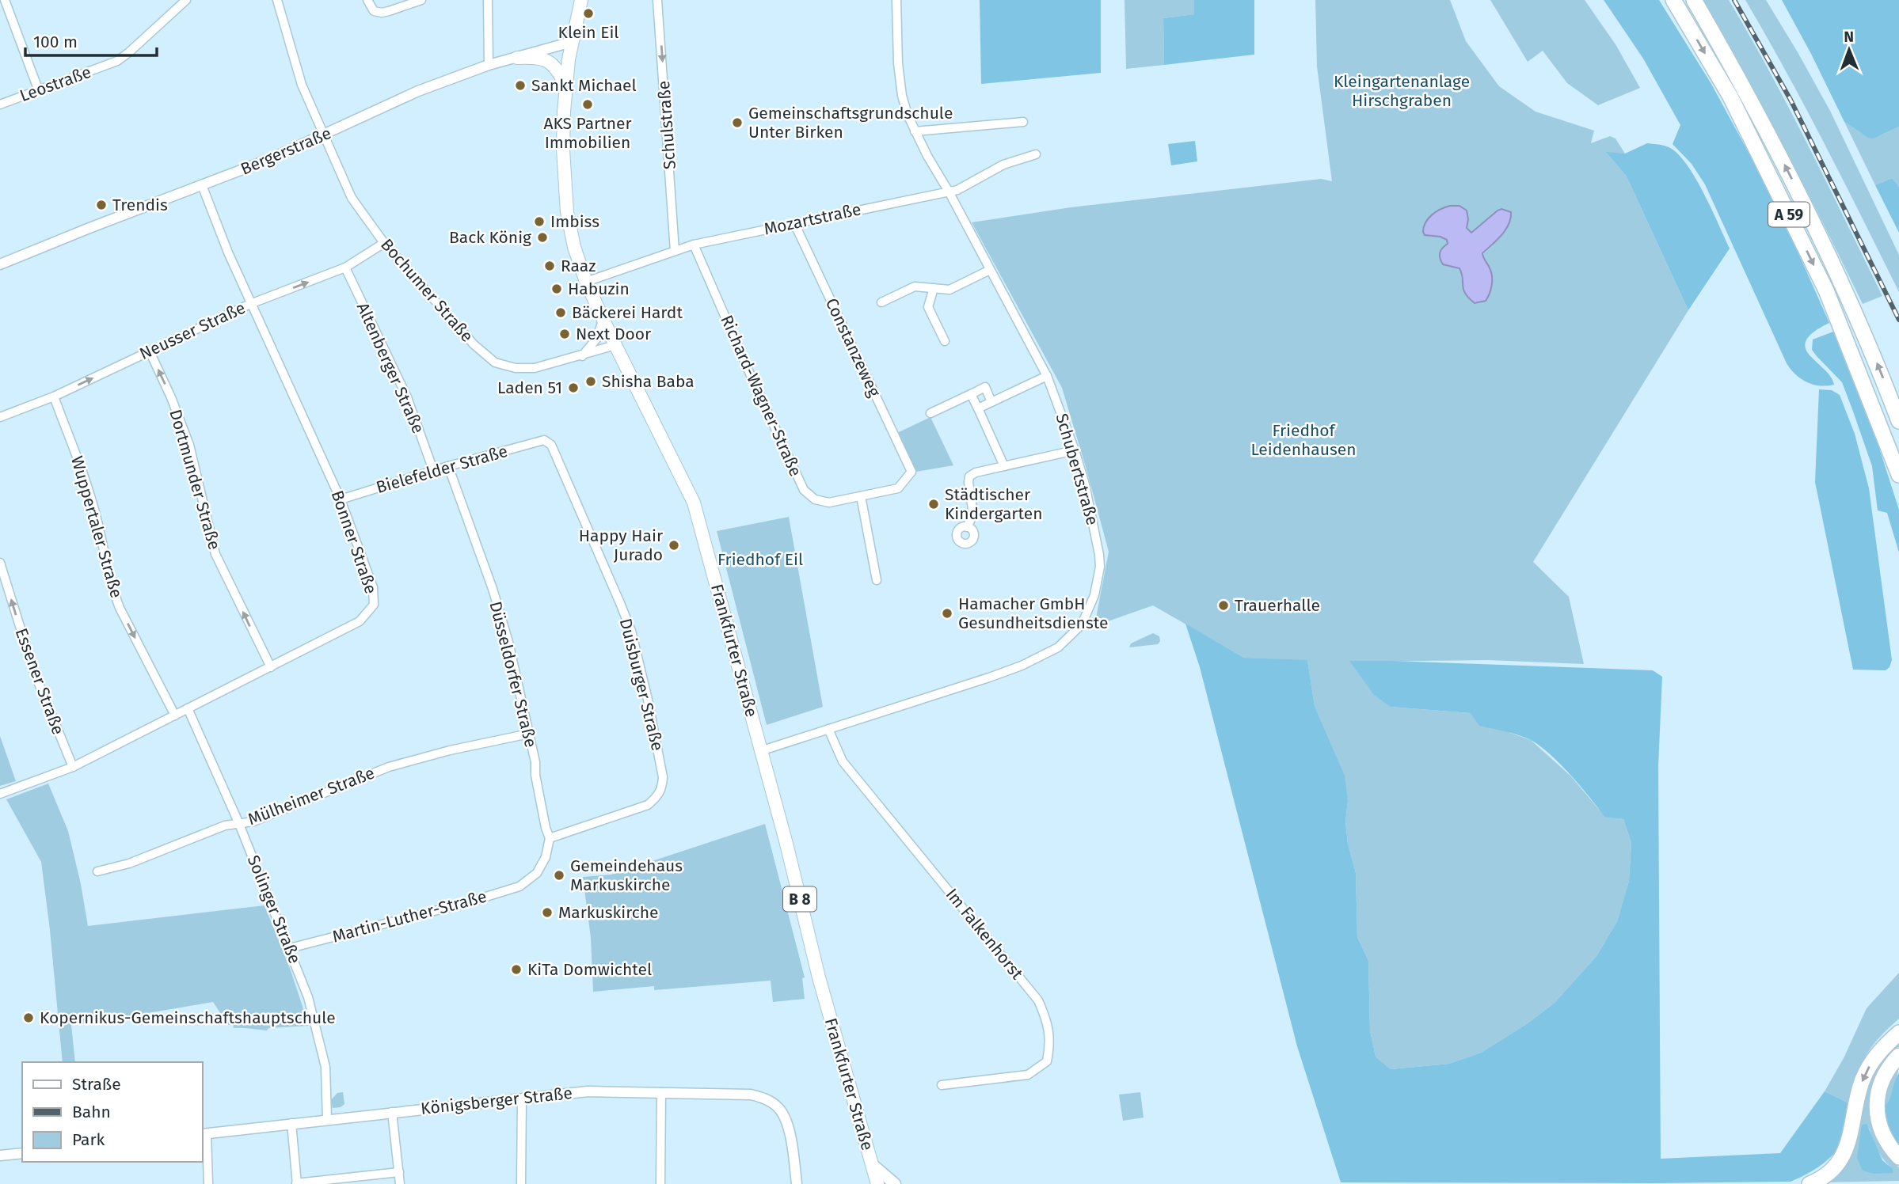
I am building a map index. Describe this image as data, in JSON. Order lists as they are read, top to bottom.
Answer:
{
  "streets": {
    "highway": ["A 59"],
    "main road": ["Frankfurter Straße", "B 8"],
    "street": [
      "Leostraße",
      "Schulstraße",
      "Bergerstraße",
      "Mozartstraße",
      "Bochumer Straße",
      "Neusser Straße",
      "Constanzeweg",
      "Altenberger Straße",
      "Richard-Wagner-Straße",
      "Bielefelder Straße",
      "Schubertstraße",
      "Dortmunder Straße",
      "Wuppertaler Straße",
      "Bonner Straße",
      "Düsseldorfer Straße",
      "Essener Straße",
      "Duisburger Straße",
      "Mülheimer Straße",
      "Solinger Straße",
      "Martin-Luther-Straße",
      "Im Falkenhorst",
      "Königsberger Straße"
    ]
  },
  "crossings": [
    ["Schulstraße", "Mozartstraße"],
    ["Bergerstraße", "Bochumer Straße"],
    ["Bergerstraße", "Bonner Straße"],
    ["Bergerstraße", "Frankfurter Straße"],
    ["Mozartstraße", "Constanzeweg"],
    ["Mozartstraße", "Richard-Wagner-Straße"],
    ["Mozartstraße", "Schubertstraße"],
    ["Mozartstraße", "Frankfurter Straße"],
    ["Bochumer Straße", "Neusser Straße"],
    ["Bochumer Straße", "Frankfurter Straße"],
    ["Neusser Straße", "Altenberger Straße"],
    ["Neusser Straße", "Dortmunder Straße"],
    ["Neusser Straße", "Wuppertaler Straße"],
    ["Neusser Straße", "Bonner Straße"],
    ["Constanzeweg", "Richard-Wagner-Straße"],
    ["Altenberger Straße", "Bielefelder Straße"],
    ["Bielefelder Straße", "Bonner Straße"],
    ["Bielefelder Straße", "Düsseldorfer Straße"],
    ["Bielefelder Straße", "Duisburger Straße"],
    ["Schubertstraße", "Frankfurter Straße"],
    ["Schubertstraße", "Im Falkenhorst"],
    ["Dortmunder Straße", "Bonner Straße"],
    ["Wuppertaler Straße", "Bonner Straße"],
    ["Bonner Straße", "Essener Straße"],
    ["Bonner Straße", "Solinger Straße"],
    ["Düsseldorfer Straße", "Duisburger Straße"],
    ["Düsseldorfer Straße", "Mülheimer Straße"],
    ["Düsseldorfer Straße", "Martin-Luther-Straße"],
    ["Duisburger Straße", "Martin-Luther-Straße"],
    ["Mülheimer Straße", "Solinger Straße"],
    ["Solinger Straße", "Martin-Luther-Straße"],
    ["Solinger Straße", "Königsberger Straße"]
  ],
  "one_way": [
    "Schulstraße",
    "Neusser Straße",
    "Dortmunder Straße",
    "Wuppertaler Straße",
    "Essener Straße"
  ],
  "parks": ["Kleingartenanlage Hirschgraben", "Friedhof Leidenhausen", "Friedhof Eil"],
  "places": [
    "Klein Eil",
    "Sankt Michael",
    "AKS Partner Immobilien",
    "Gemeinschaftsgrundschule Unter Birken",
    "Trendis",
    "Imbiss",
    "Back König",
    "Raaz",
    "Habuzin",
    "Bäckerei Hardt",
    "Next Door",
    "Shisha Baba",
    "Laden 51",
    "Städtischer Kindergarten",
    "Happy Hair Jurado",
    "Trauerhalle",
    "Hamacher GmbH Gesundheitsdienste",
    "Gemeindehaus Markuskirche",
    "Markuskirche",
    "KiTa Domwichtel",
    "Kopernikus-Gemeinschaftshauptschule"
  ],
  "legend": ["Straße", "Bahn", "Park"],
  "scale_bar": "100 m",
  "north": "top"
}
